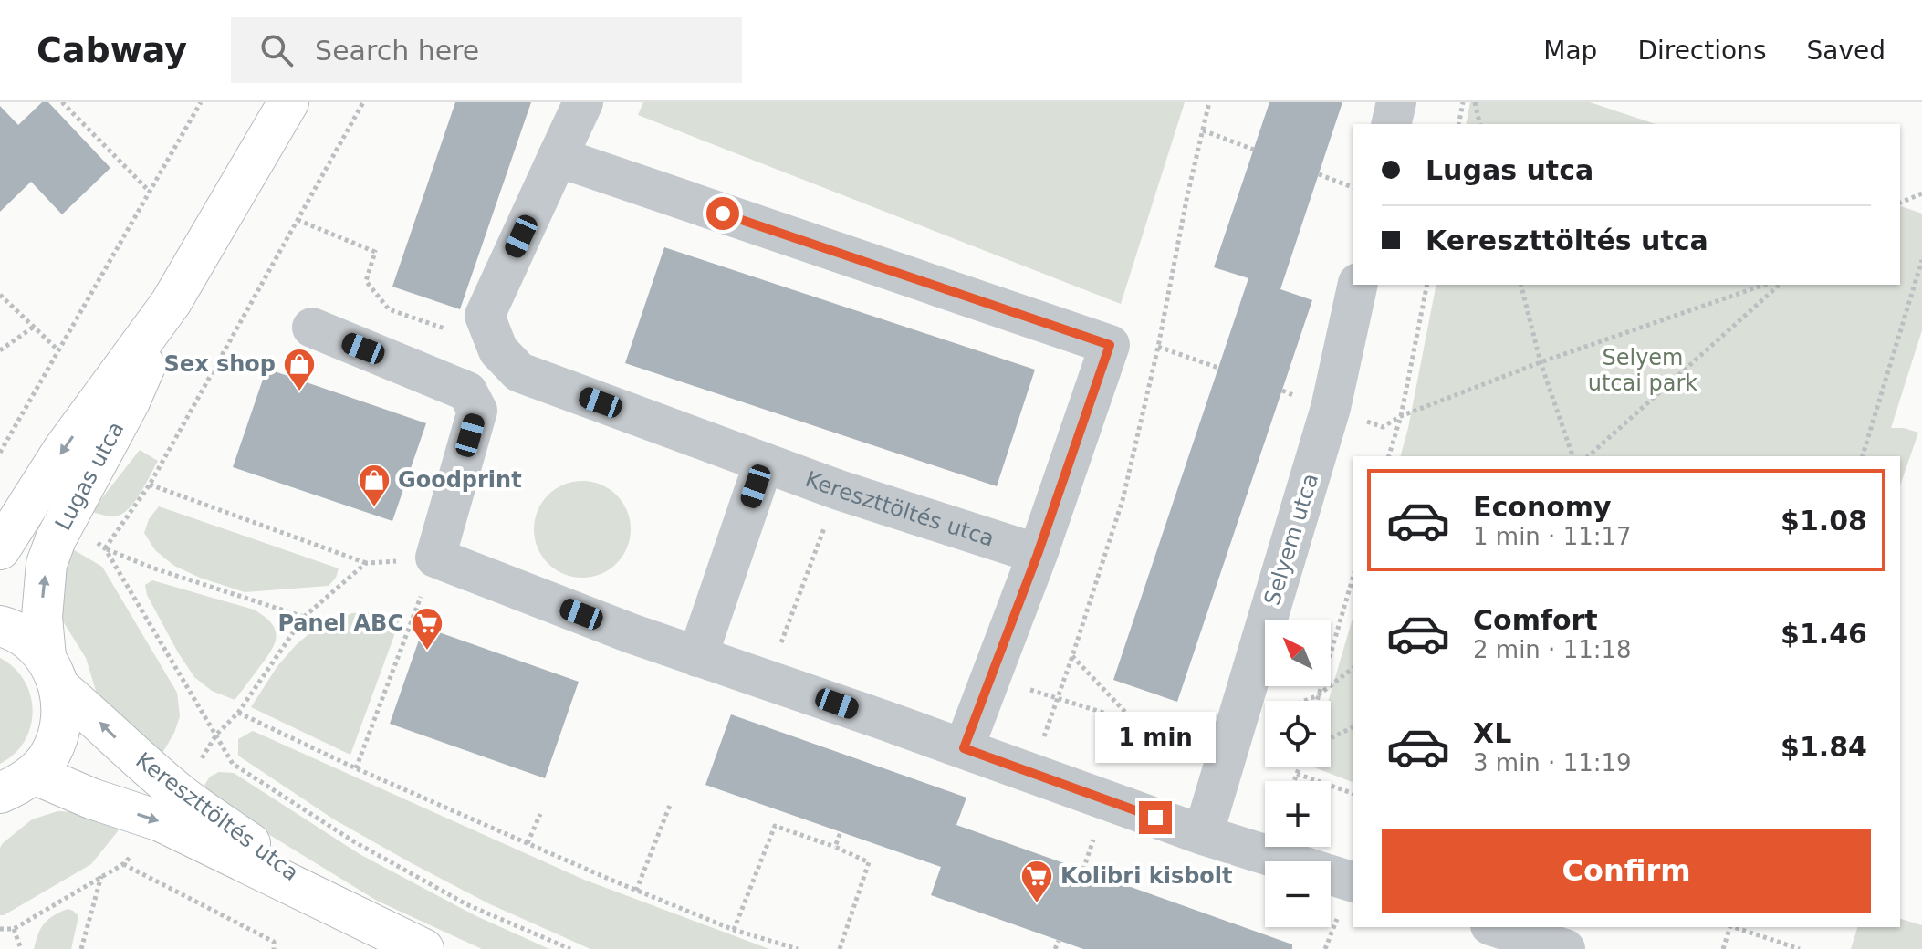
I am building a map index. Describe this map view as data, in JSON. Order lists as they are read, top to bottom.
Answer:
{
  "streets": {
    "street": ["Lugas utca", "Kereszttöltés utca", "Selyem utca"]
  },
  "crossings": [
    ["Lugas utca", "Kereszttöltés utca"]
  ],
  "parks": ["Selyem utcai park"],
  "places": {
    "shop": ["Sex shop", "Goodprint"],
    "supermarket": ["Panel ABC", "Kolibri kisbolt"]
  },
  "north": "top left",
  "page": {
    "header": "Cabway",
    "search": "Search here",
    "nav": ["Map", "Directions", "Saved"],
    "banner": ["Lugas utca", "Kereszttöltés utca"],
    "list": [
      {
        "name": "Economy",
        "note": "1 min · 11:17",
        "value": "$1.08"
      },
      {
        "name": "Comfort",
        "note": "2 min · 11:18",
        "value": "$1.46"
      },
      {
        "name": "XL",
        "note": "3 min · 11:19",
        "value": "$1.84"
      }
    ],
    "map_buttons": ["+", "−"],
    "bubble": "1 min",
    "buttons": "Confirm"
  }
}
